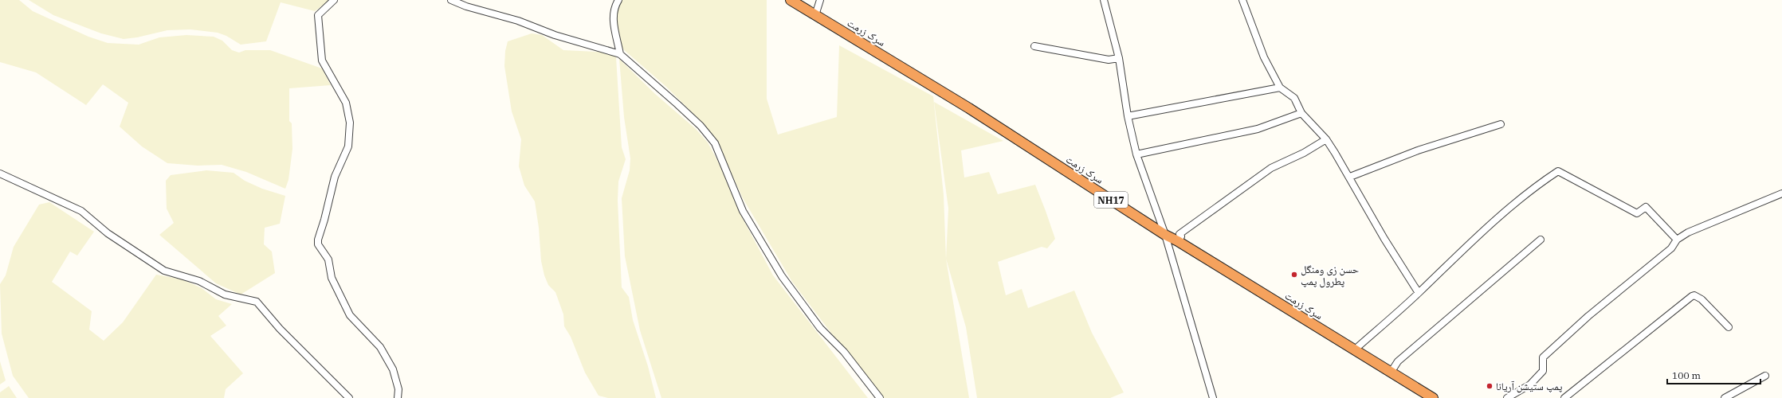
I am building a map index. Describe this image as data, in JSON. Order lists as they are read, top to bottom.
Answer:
{
  "streets": {
    "highway": ["سرک زرمت", "NH17"]
  },
  "places": ["حسن زی ومنگل پطرول پمپ", "پمپ ستیشن آریانا"],
  "scale_bar": "100 m"
}
